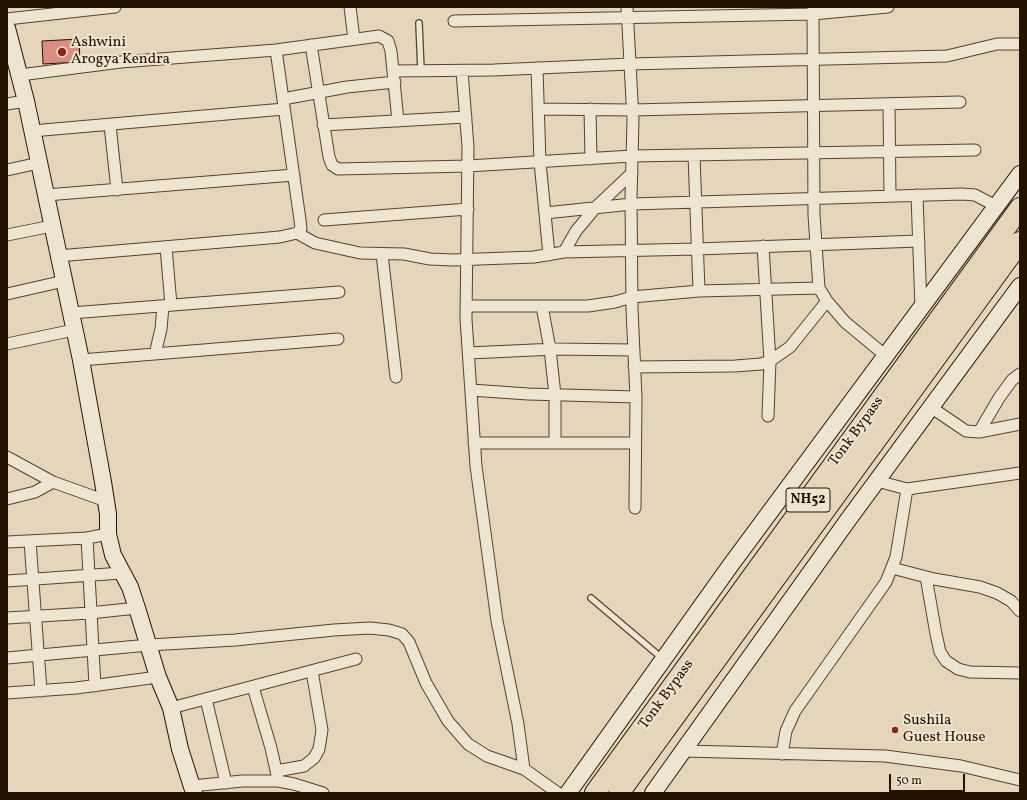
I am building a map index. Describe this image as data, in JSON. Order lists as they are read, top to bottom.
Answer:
{
  "streets": {
    "highway": ["Tonk Bypass", "NH52"]
  },
  "places": ["Ashwini Arogya Kendra", "Sushila Guest House"],
  "scale_bar": "50 m"
}
